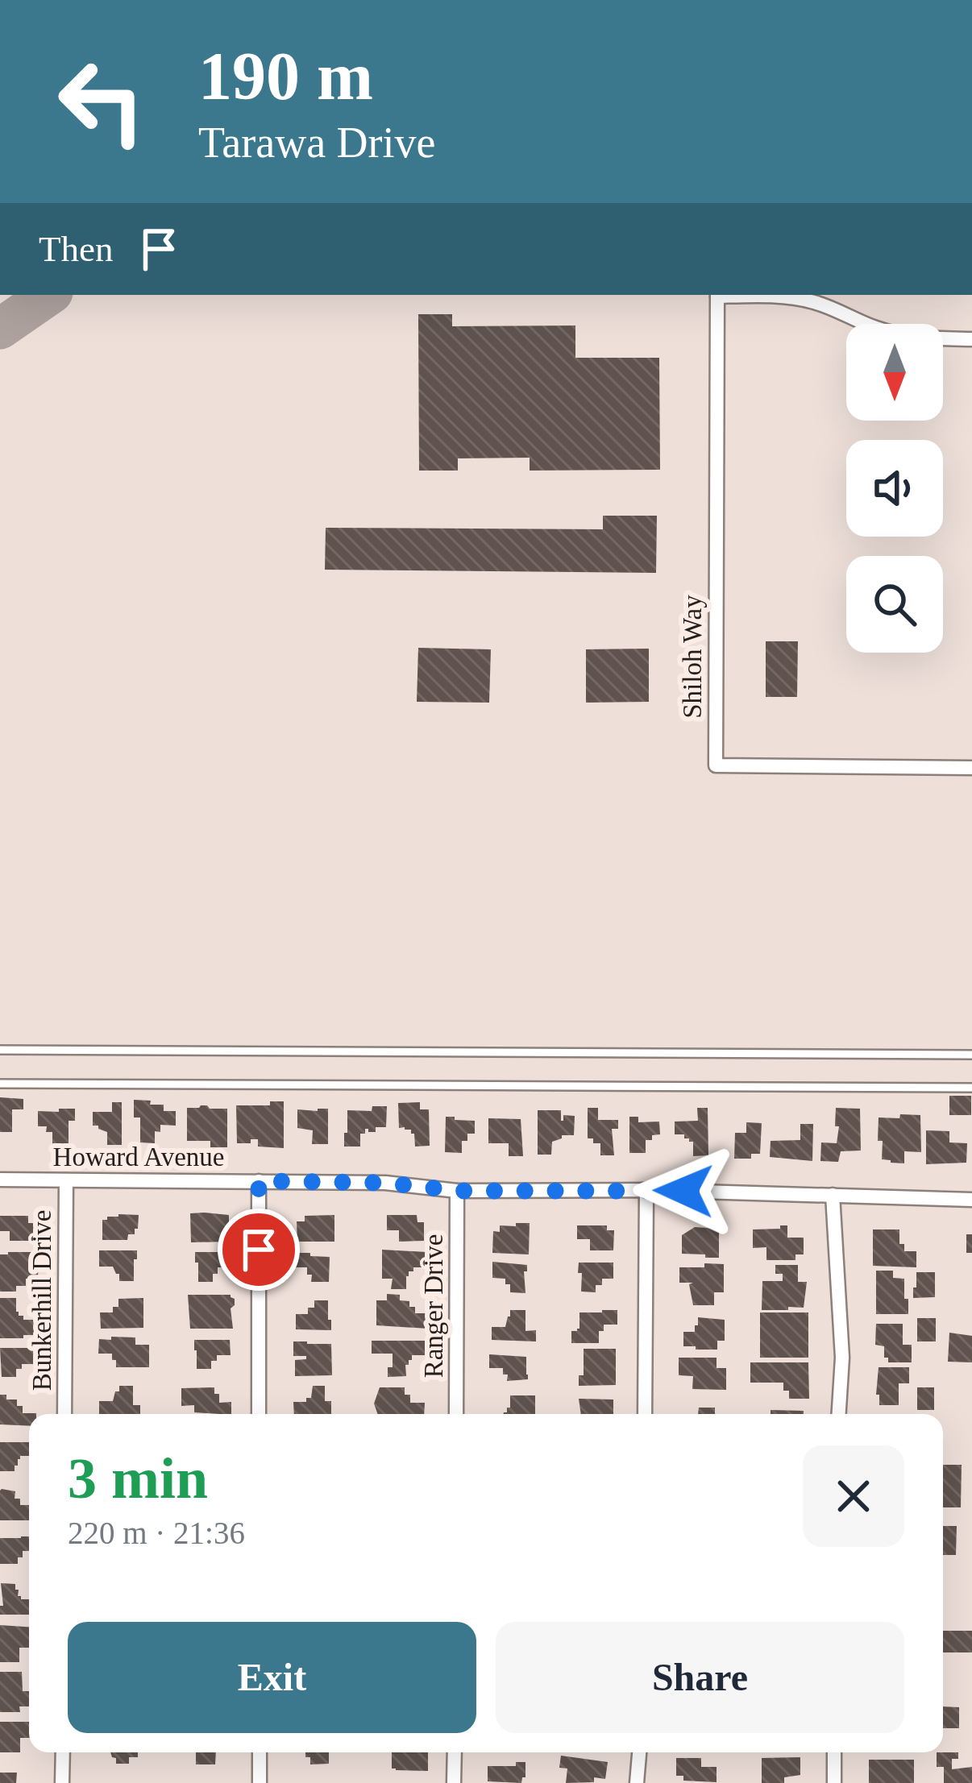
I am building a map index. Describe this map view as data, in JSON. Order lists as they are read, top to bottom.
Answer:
{
  "streets": {
    "street": [
      "Shiloh Way",
      "Howard Avenue",
      "Bunkerhill Drive",
      "Ranger Drive"
    ]
  },
  "crossings": [
    ["Howard Avenue", "Bunkerhill Drive"],
    ["Howard Avenue", "Ranger Drive"]
  ],
  "north": "bottom",
  "page": {
    "turn": ["190 m", "Tarawa Drive"],
    "then": "Then",
    "heading": ["3 min", "220 m · 21:36"],
    "buttons": ["Exit", "Share"]
  }
}
